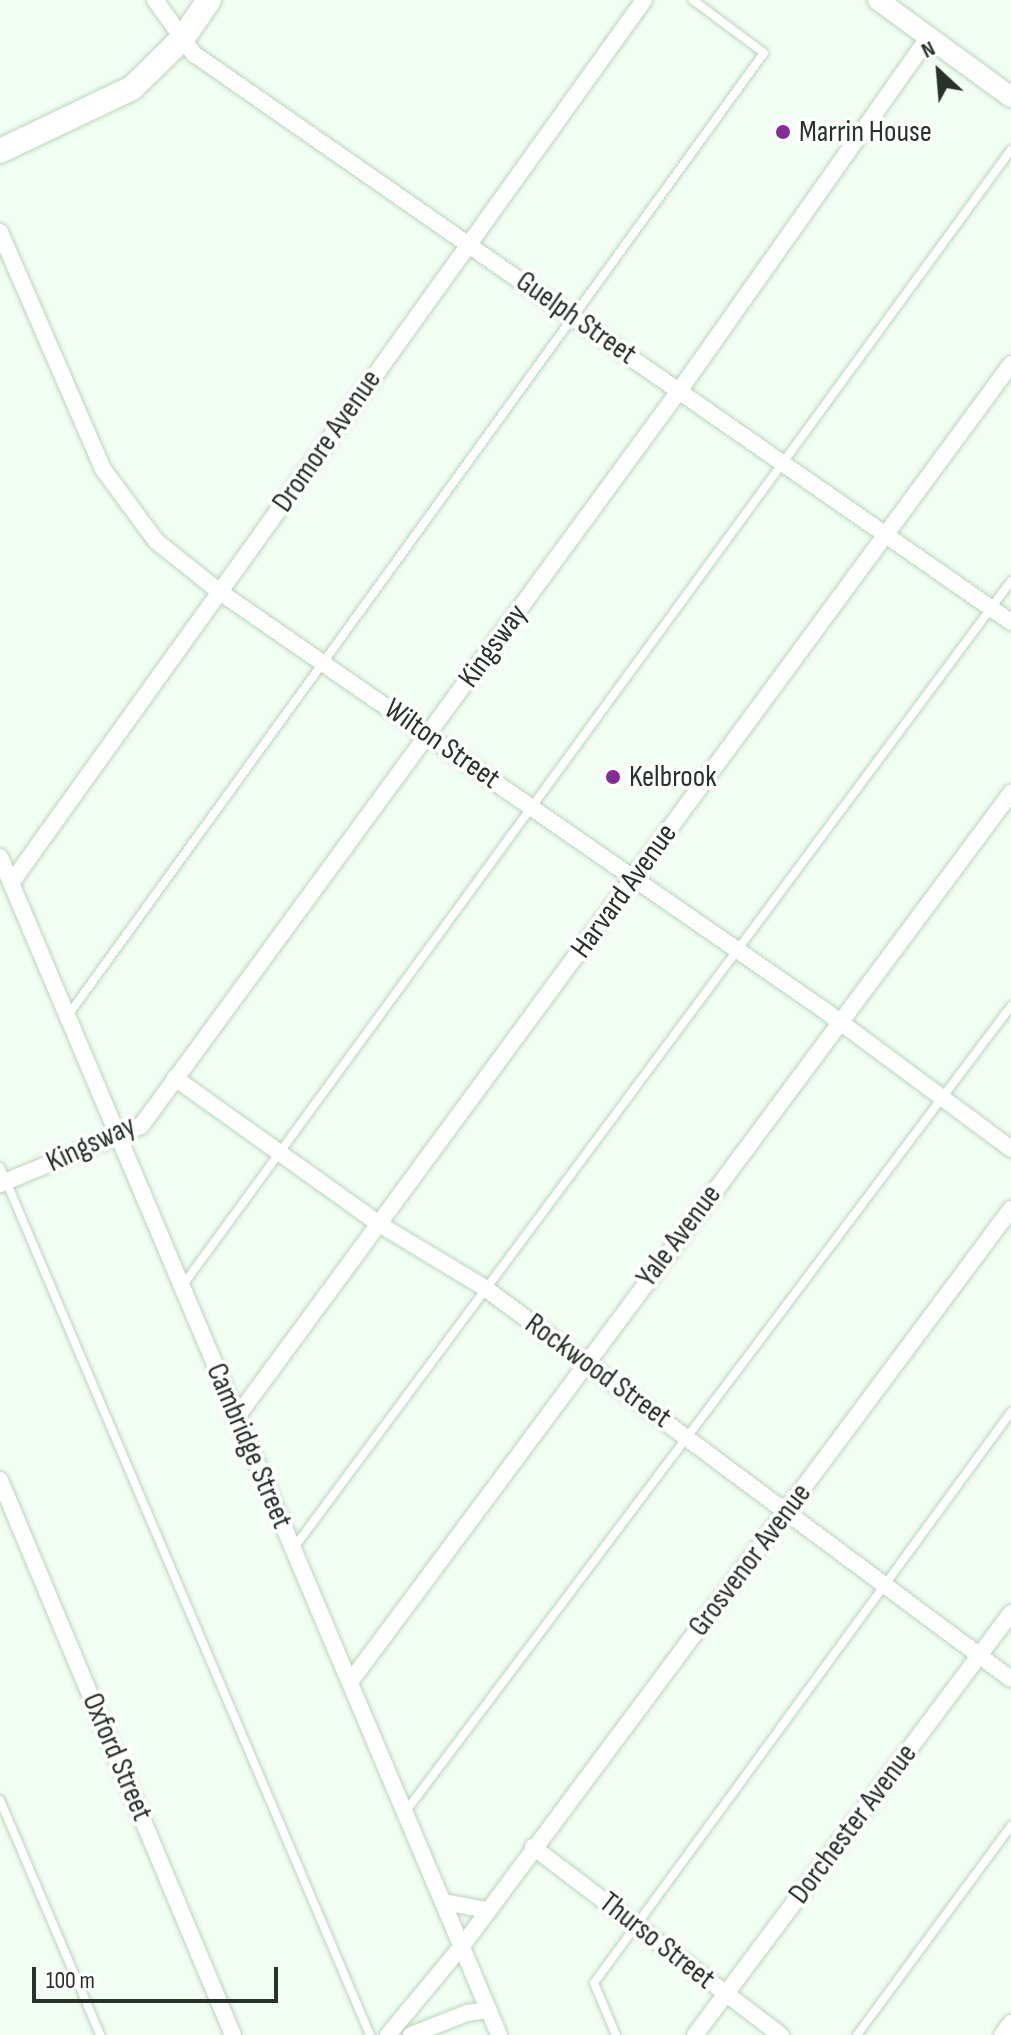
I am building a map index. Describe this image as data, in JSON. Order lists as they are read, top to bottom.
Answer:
{
  "streets": {
    "street": [
      "Guelph Street",
      "Dromore Avenue",
      "Kingsway",
      "Wilton Street",
      "Harvard Avenue",
      "Yale Avenue",
      "Rockwood Street",
      "Cambridge Street",
      "Grosvenor Avenue",
      "Oxford Street",
      "Dorchester Avenue",
      "Thurso Street"
    ]
  },
  "crossings": [
    ["Guelph Street", "Dromore Avenue"],
    ["Guelph Street", "Kingsway"],
    ["Guelph Street", "Harvard Avenue"],
    ["Dromore Avenue", "Wilton Street"],
    ["Dromore Avenue", "Cambridge Street"],
    ["Kingsway", "Wilton Street"],
    ["Kingsway", "Rockwood Street"],
    ["Kingsway", "Cambridge Street"],
    ["Wilton Street", "Harvard Avenue"],
    ["Wilton Street", "Yale Avenue"],
    ["Harvard Avenue", "Rockwood Street"],
    ["Harvard Avenue", "Cambridge Street"],
    ["Yale Avenue", "Rockwood Street"],
    ["Yale Avenue", "Cambridge Street"],
    ["Rockwood Street", "Grosvenor Avenue"],
    ["Rockwood Street", "Dorchester Avenue"],
    ["Cambridge Street", "Grosvenor Avenue"],
    ["Grosvenor Avenue", "Thurso Street"],
    ["Dorchester Avenue", "Thurso Street"]
  ],
  "places": ["Marrin House", "Kelbrook"],
  "scale_bar": "100 m",
  "north": "top left"
}
